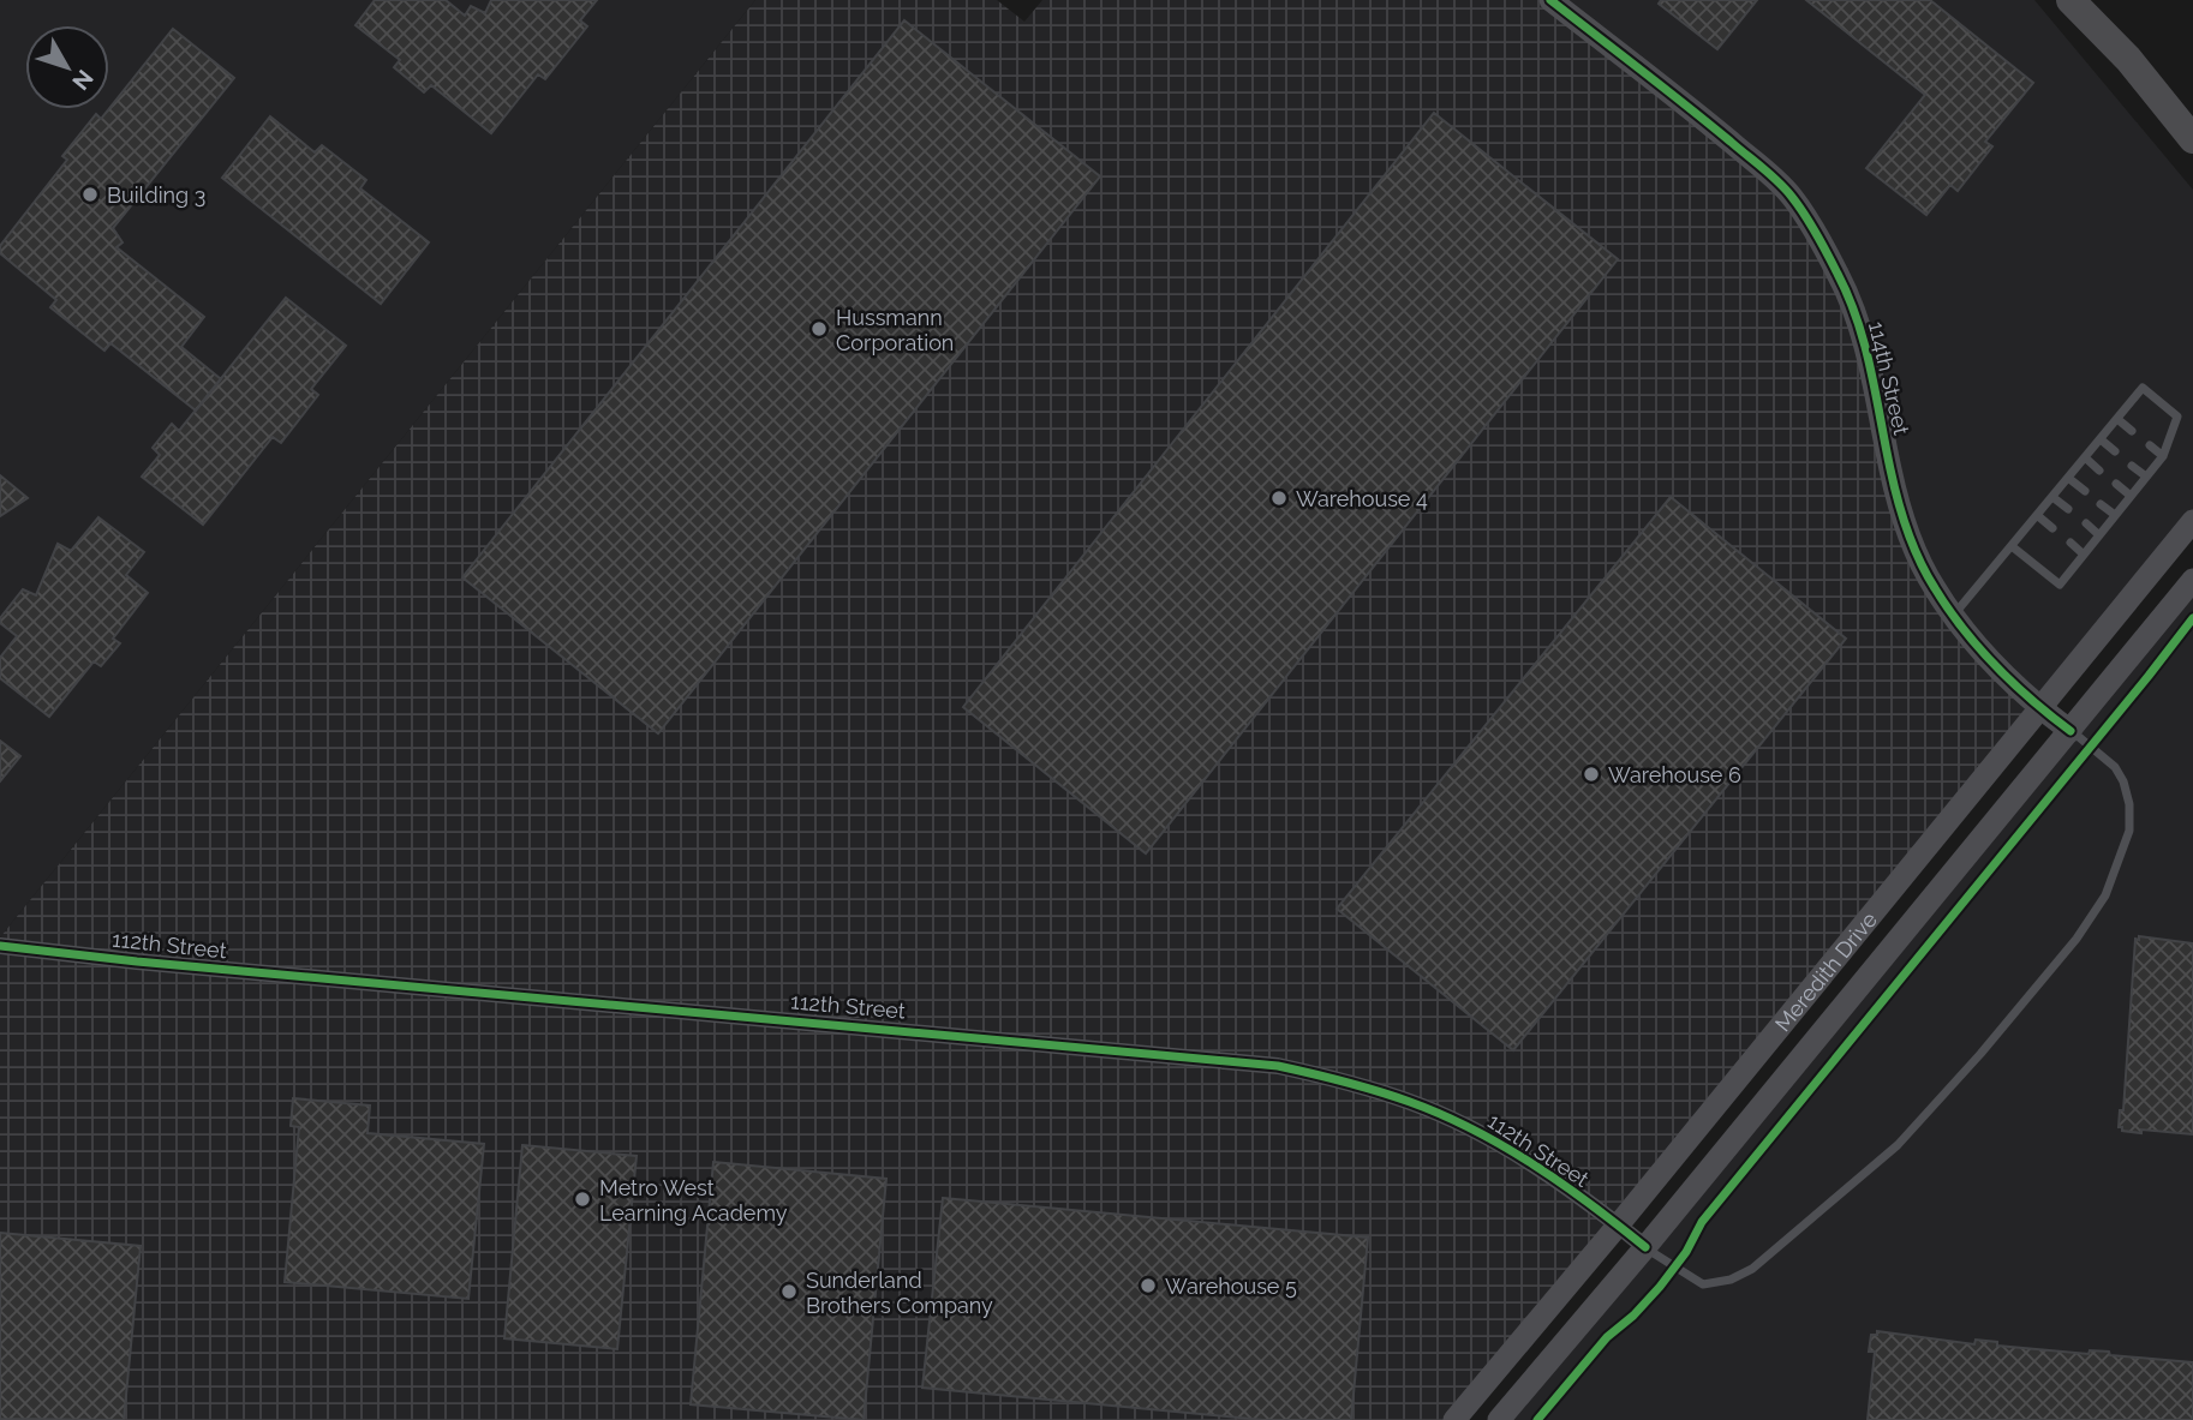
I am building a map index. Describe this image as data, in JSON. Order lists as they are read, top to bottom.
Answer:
{
  "streets": {
    "main road": ["114th Street", "Meredith Drive"],
    "street": ["112th Street"]
  },
  "crossings": [
    ["114th Street", "Meredith Drive"],
    ["112th Street", "Meredith Drive"]
  ],
  "places": [
    "Building 3",
    "Hussmann Corporation",
    "Warehouse 4",
    "Warehouse 6",
    "Metro West Learning Academy",
    "Warehouse 5",
    "Sunderland Brothers Company"
  ],
  "north": "bottom right"
}
